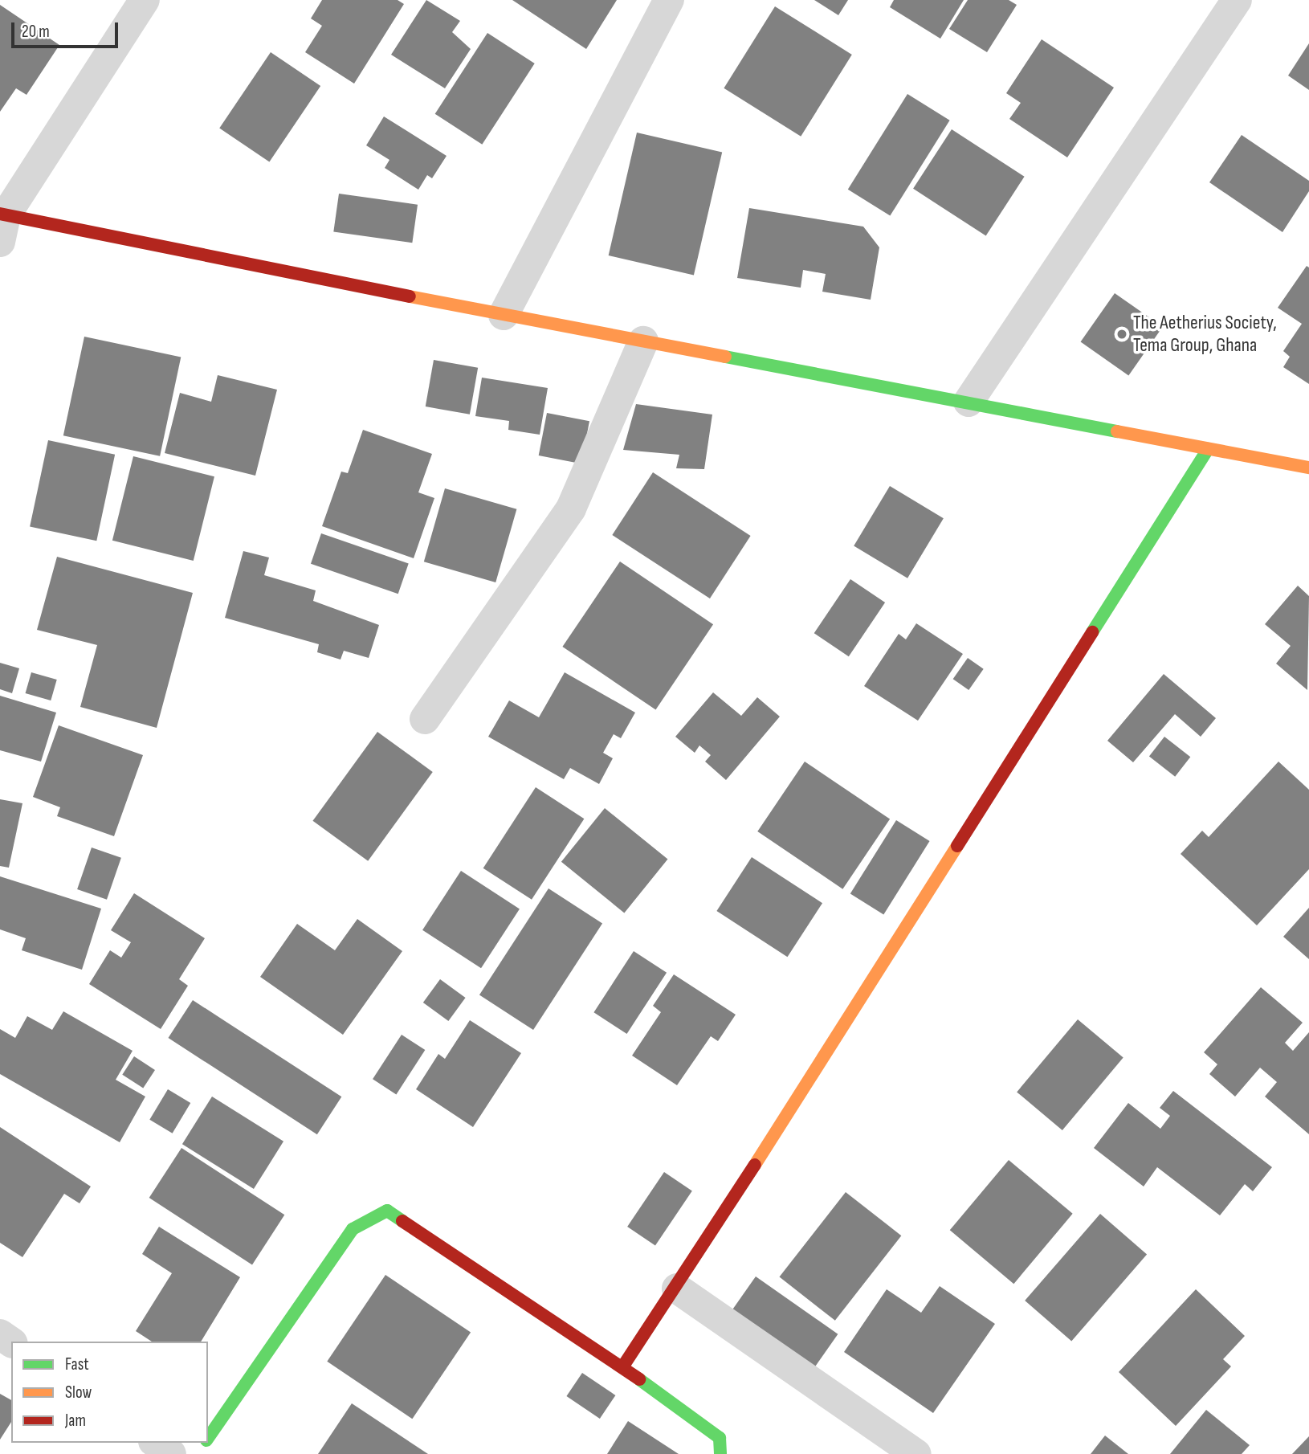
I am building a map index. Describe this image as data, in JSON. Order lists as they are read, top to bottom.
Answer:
{
  "places": ["The Aetherius Society, Tema Group, Ghana"],
  "legend": ["Fast", "Slow", "Jam"],
  "scale_bar": "20 m"
}
